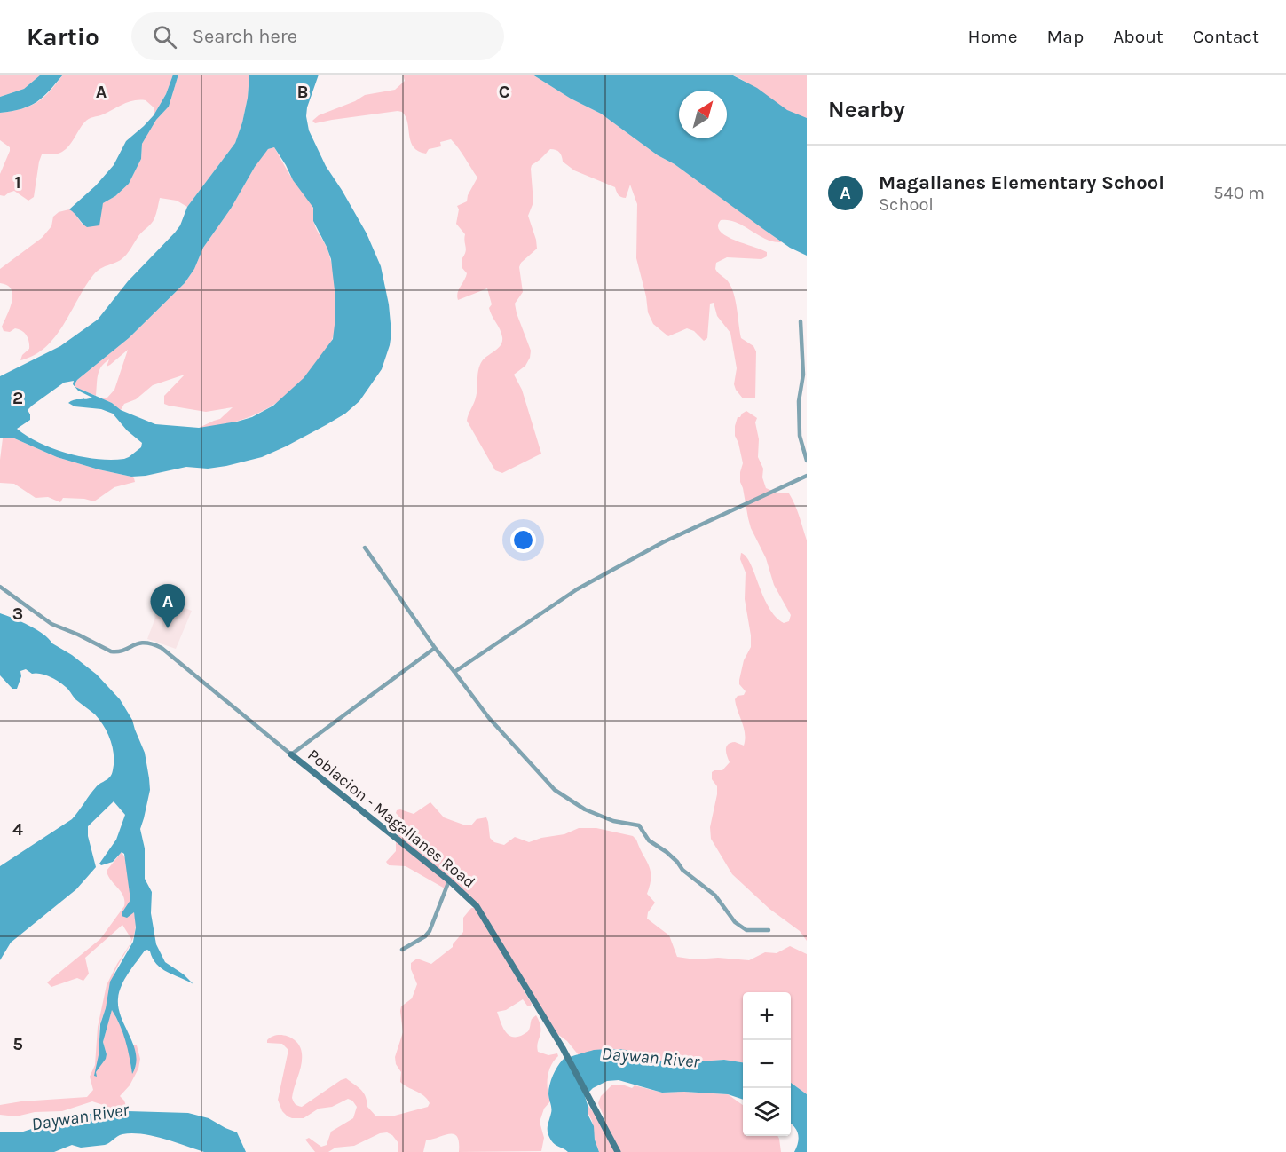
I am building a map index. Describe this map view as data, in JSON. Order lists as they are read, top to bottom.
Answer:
{
  "streets": {
    "street": ["Poblacion - Magallanes Road"]
  },
  "water": ["Daywan River"],
  "north": "top right",
  "page": {
    "header": "Kartio",
    "search": "Search here",
    "nav": [
      "Home",
      "Map",
      "About",
      "Contact"
    ],
    "heading": "Nearby",
    "list": [
      {
        "mark": "A",
        "name": "Magallanes Elementary School",
        "note": "School",
        "value": "540 m"
      }
    ],
    "pins": "A",
    "map_buttons": ["+", "−"]
  },
  "grid": {
    "columns": ["A", "B", "C"],
    "rows": [
      "1",
      "2",
      "3",
      "4",
      "5"
    ]
  }
}
